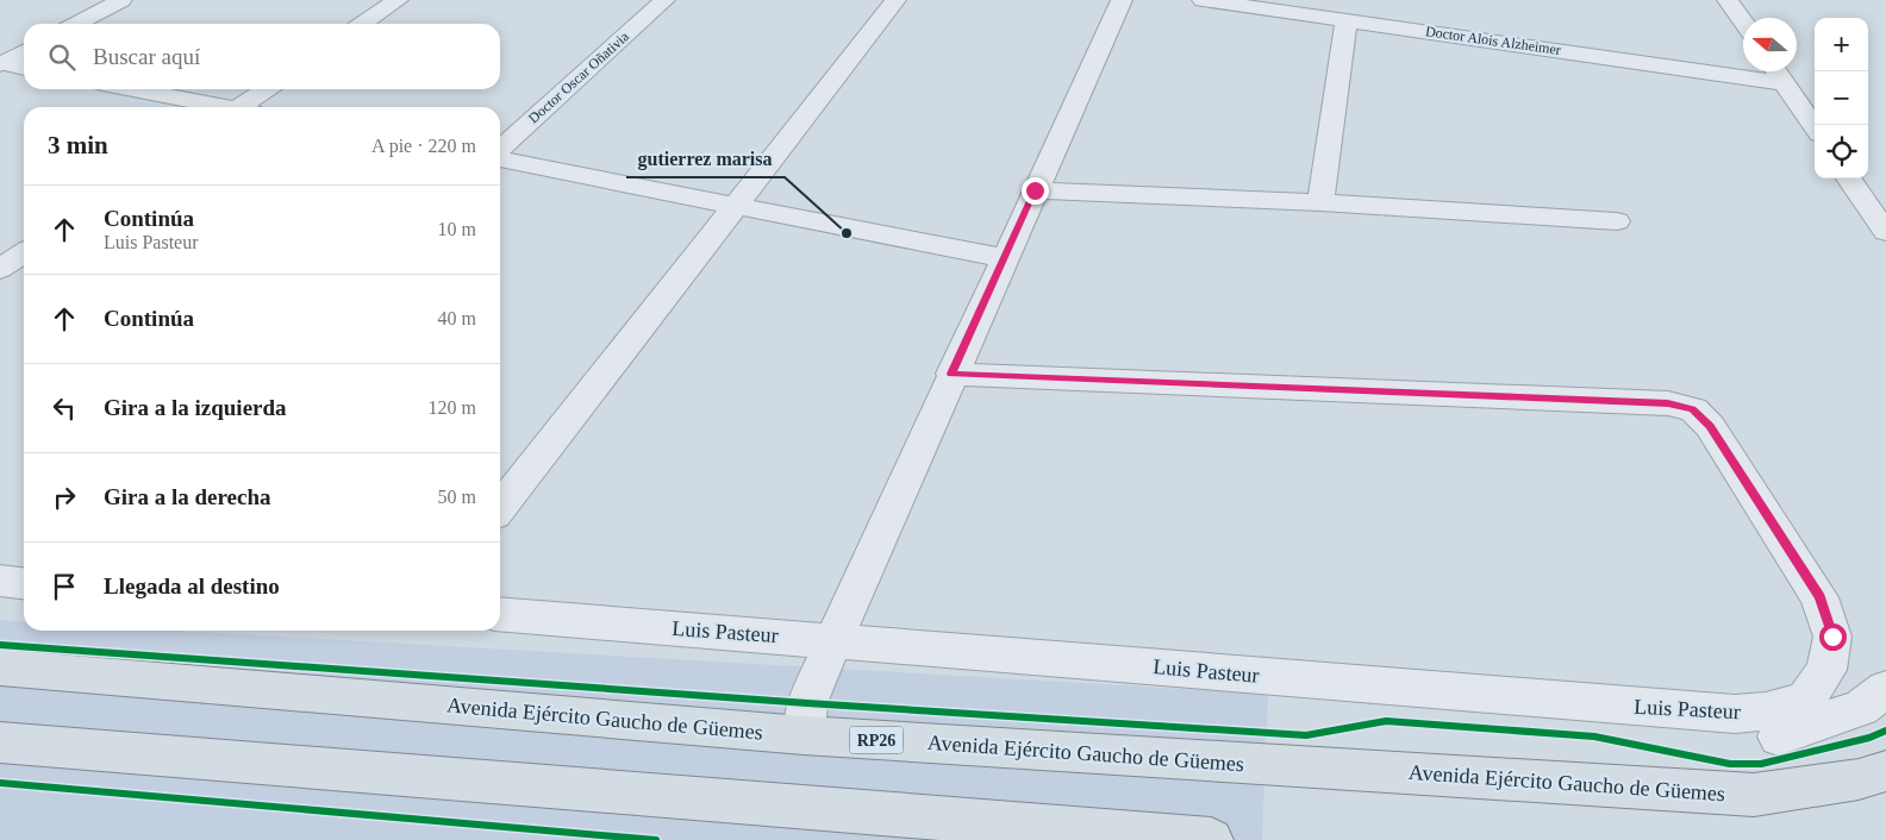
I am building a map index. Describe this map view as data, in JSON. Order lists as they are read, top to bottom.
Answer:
{
  "streets": {
    "main road": ["Avenida Ejército Gaucho de Güemes", "RP26"],
    "street": ["Doctor Alois Alzheimer", "Doctor Oscar Oñativia", "Luis Pasteur"]
  },
  "places": ["gutierrez marisa"],
  "north": "left",
  "page": {
    "map_buttons": ["+", "−"],
    "search": "Buscar aquí",
    "heading": ["3 min", "A pie · 220 m"],
    "list": [
      ["Continúa", "Luis Pasteur", "10 m"],
      ["Continúa", "40 m"],
      ["Gira a la izquierda", "120 m"],
      ["Gira a la derecha", "50 m"],
      "Llegada al destino"
    ]
  }
}
